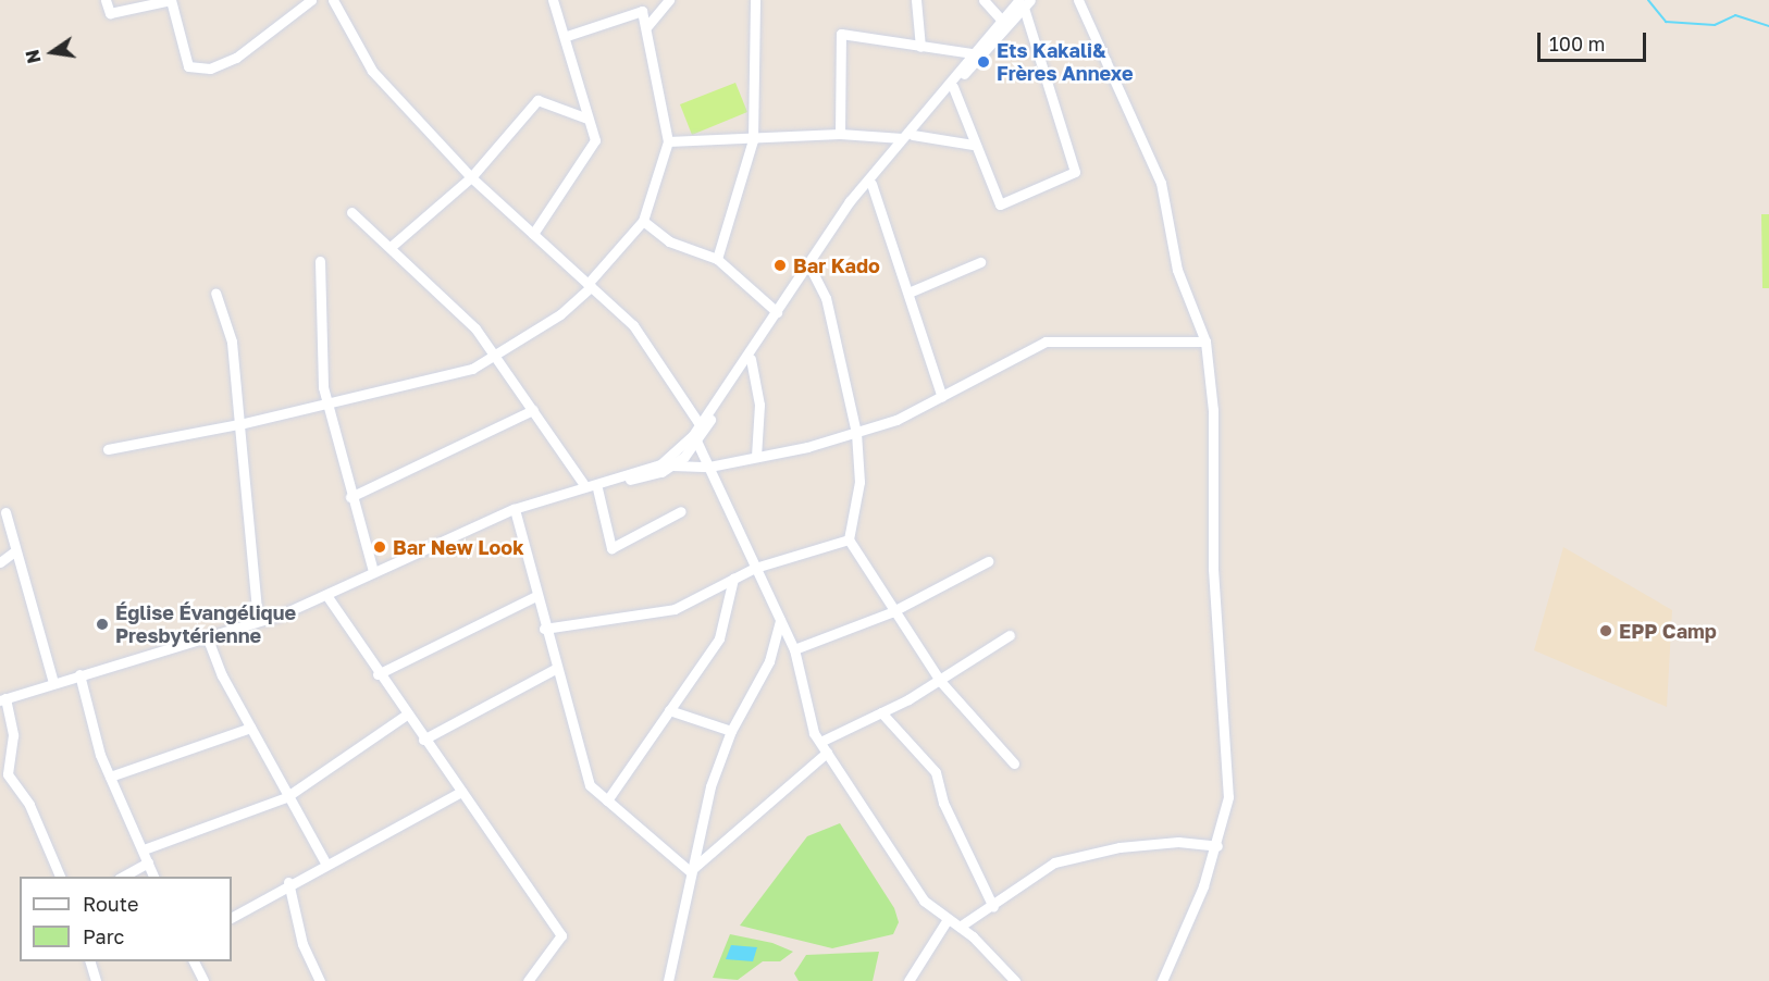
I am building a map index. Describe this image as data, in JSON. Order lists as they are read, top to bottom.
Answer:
{
  "places": [
    "Ets Kakali& Frères Annexe",
    "Bar Kado",
    "Bar New Look",
    "Église Évangélique Presbytérienne",
    "EPP Camp"
  ],
  "legend": ["Route", "Parc"],
  "scale_bar": "100 m",
  "north": "left"
}
